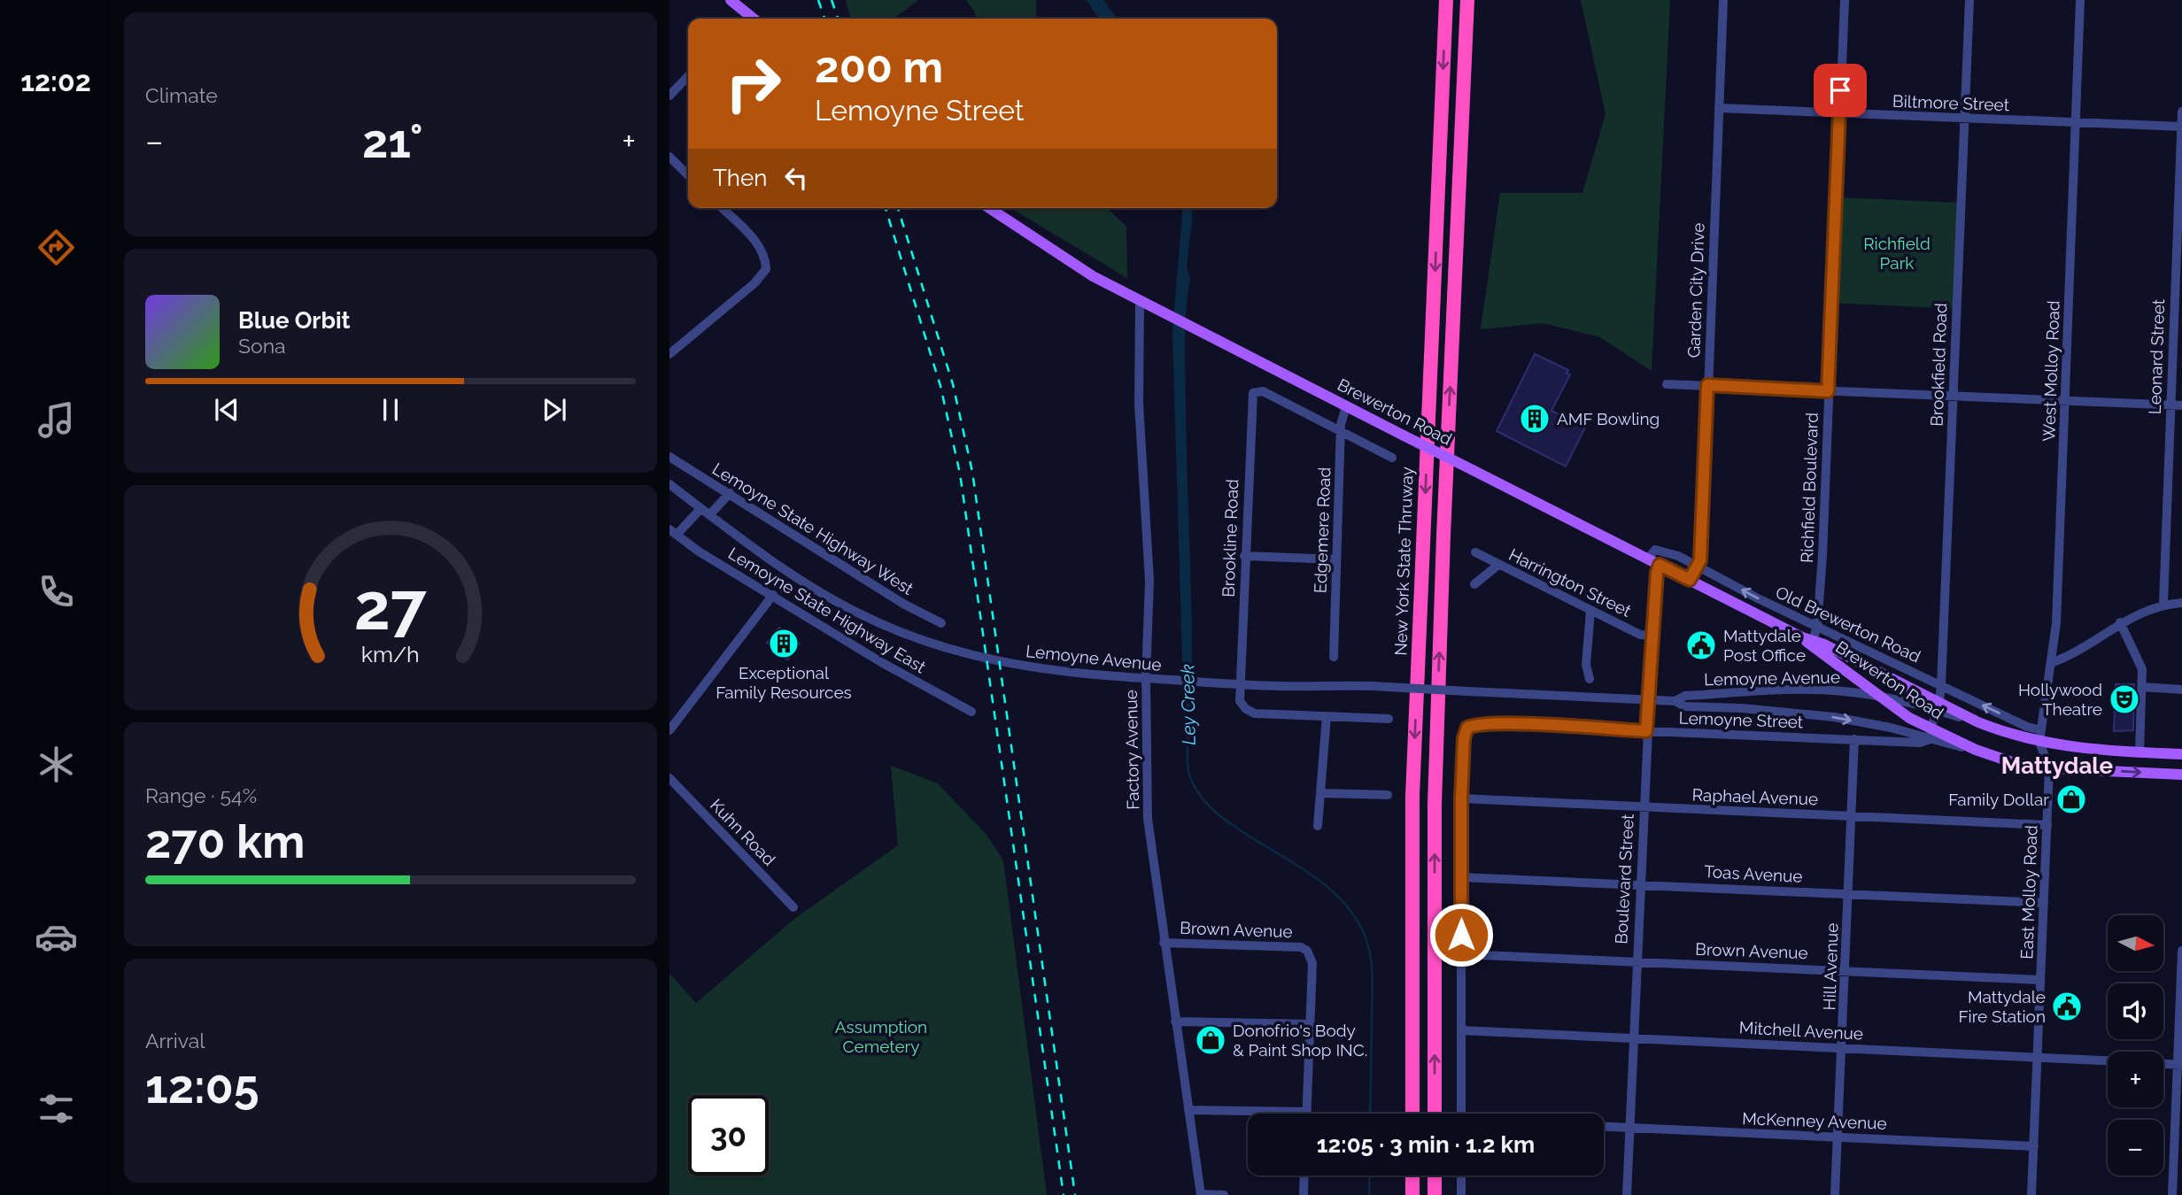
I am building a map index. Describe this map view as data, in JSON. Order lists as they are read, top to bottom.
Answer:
{
  "streets": {
    "highway": ["New York State Thruway"],
    "main road": ["Brewerton Road"],
    "street": [
      "Biltmore Street",
      "Garden City Drive",
      "Leonard Street",
      "Brookfield Road",
      "West Molloy Road",
      "Richfield Boulevard",
      "Lemoyne State Highway West",
      "Edgemere Road",
      "Brookline Road",
      "Harrington Street",
      "Lemoyne State Highway East",
      "Old Brewerton Road",
      "Lemoyne Avenue",
      "Lemoyne Street",
      "Factory Avenue",
      "Raphael Avenue",
      "Kuhn Road",
      "Toas Avenue",
      "Boulevard Street",
      "East Molloy Road",
      "Brown Avenue",
      "Hill Avenue",
      "Mitchell Avenue",
      "McKenney Avenue"
    ]
  },
  "crossings": [
    ["Biltmore Street", "Garden City Drive"],
    ["Biltmore Street", "Leonard Street"],
    ["Biltmore Street", "Brookfield Road"],
    ["Biltmore Street", "West Molloy Road"],
    ["Biltmore Street", "Richfield Boulevard"],
    ["Garden City Drive", "Brewerton Road"],
    ["Garden City Drive", "Old Brewerton Road"],
    ["Brookfield Road", "Brewerton Road"],
    ["Brookfield Road", "Old Brewerton Road"],
    ["Brookfield Road", "Lemoyne Avenue"],
    ["Brookfield Road", "Lemoyne Street"],
    ["West Molloy Road", "Brewerton Road"],
    ["West Molloy Road", "Old Brewerton Road"],
    ["West Molloy Road", "East Molloy Road"],
    ["Brewerton Road", "Richfield Boulevard"],
    ["Brewerton Road", "Edgemere Road"],
    ["Brewerton Road", "Old Brewerton Road"],
    ["Brewerton Road", "Lemoyne Avenue"],
    ["Brewerton Road", "Lemoyne Street"],
    ["Brewerton Road", "Factory Avenue"],
    ["Brewerton Road", "Boulevard Street"],
    ["Brewerton Road", "East Molloy Road"],
    ["Richfield Boulevard", "Old Brewerton Road"],
    ["Edgemere Road", "Brookline Road"],
    ["Brookline Road", "Lemoyne Avenue"],
    ["Harrington Street", "Boulevard Street"],
    ["Old Brewerton Road", "East Molloy Road"],
    ["Lemoyne Avenue", "Lemoyne Street"],
    ["Lemoyne Avenue", "Factory Avenue"],
    ["Lemoyne Avenue", "Boulevard Street"],
    ["Lemoyne Street", "Raphael Avenue"],
    ["Lemoyne Street", "Boulevard Street"],
    ["Lemoyne Street", "Hill Avenue"],
    ["Factory Avenue", "Brown Avenue"],
    ["Raphael Avenue", "Boulevard Street"],
    ["Raphael Avenue", "East Molloy Road"],
    ["Raphael Avenue", "Hill Avenue"],
    ["Toas Avenue", "Boulevard Street"],
    ["Toas Avenue", "East Molloy Road"],
    ["Toas Avenue", "Hill Avenue"],
    ["Boulevard Street", "Brown Avenue"],
    ["Boulevard Street", "Mitchell Avenue"],
    ["Boulevard Street", "McKenney Avenue"],
    ["East Molloy Road", "Brown Avenue"],
    ["East Molloy Road", "Mitchell Avenue"],
    ["East Molloy Road", "McKenney Avenue"],
    ["Brown Avenue", "Hill Avenue"],
    ["Hill Avenue", "Mitchell Avenue"],
    ["Hill Avenue", "McKenney Avenue"]
  ],
  "one_way": ["Old Brewerton Road"],
  "districts": ["Mattydale"],
  "water": ["Ley Creek"],
  "parks": ["Richfield Park", "Assumption Cemetery"],
  "places": {
    "building": ["AMF Bowling", "Exceptional Family Resources"],
    "public building": ["Mattydale Post Office", "Mattydale Fire Station"],
    "theatre": ["Hollywood Theatre"],
    "shop": ["Family Dollar", "Donofrio's Body & Paint Shop INC."]
  },
  "north": "right",
  "page": {
    "tabs": "12:02",
    "tile": [
      "Climate",
      ["Range · 54%", "270 km"],
      ["Arrival", "12:05"]
    ],
    "turn": ["200 m", "Lemoyne Street"],
    "heat": ["−", "21°", "+"],
    "then": "Then",
    "song": ["Blue Orbit", "Sona"],
    "map_buttons": ["+", "−"],
    "limit": "30",
    "trip": "12:05 · 3 min · 1.2 km",
    "gauge": ["27", "km/h"]
  }
}
